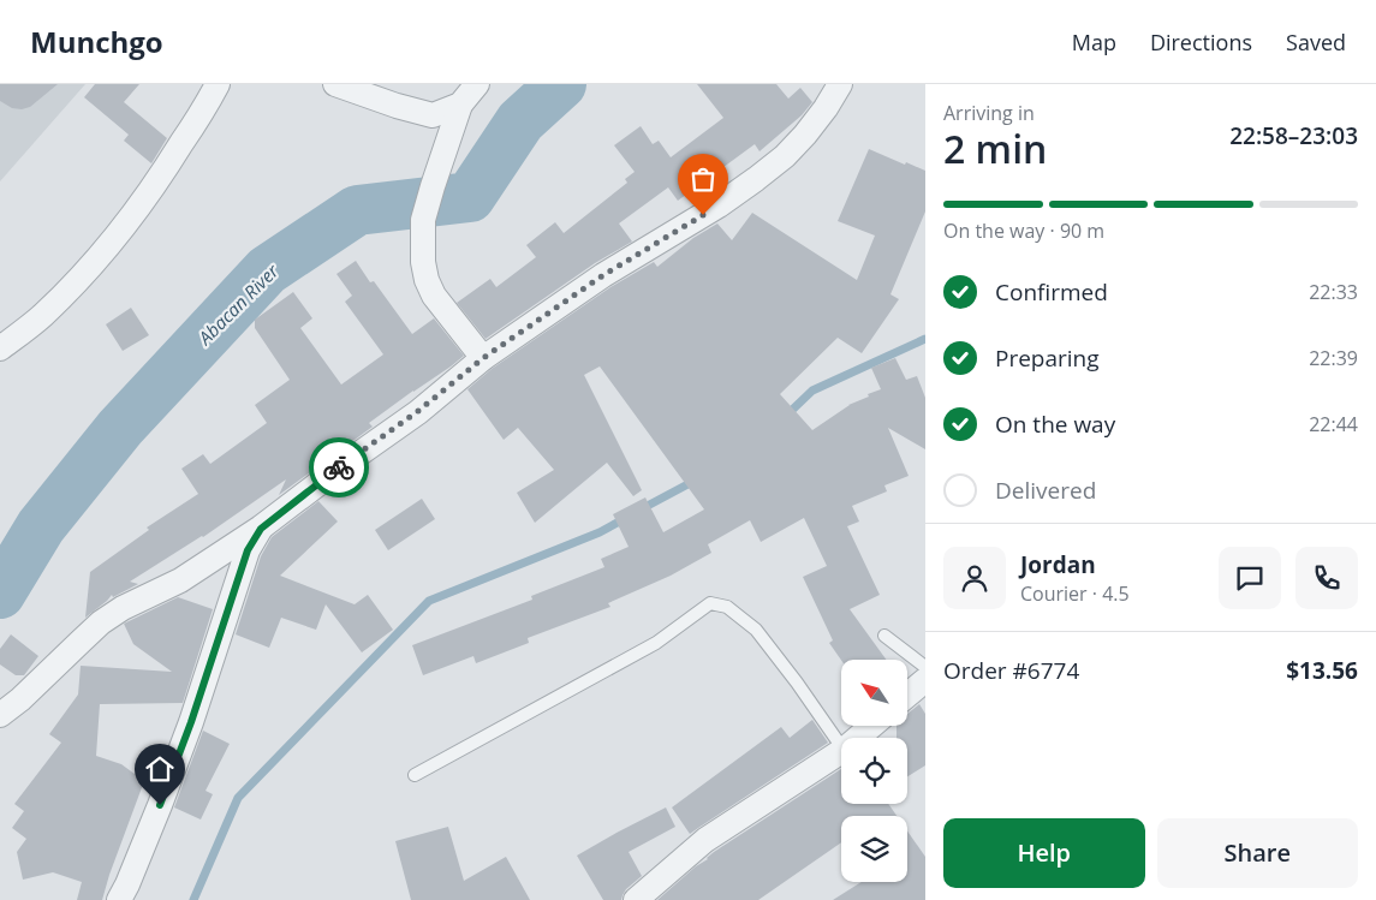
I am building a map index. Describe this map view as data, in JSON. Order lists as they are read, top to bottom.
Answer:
{
  "water": ["Abacan River"],
  "north": "top left",
  "page": {
    "header": "Munchgo",
    "nav": ["Map", "Directions", "Saved"],
    "heading": ["2 min", "Arriving in", "22:58–23:03"],
    "panel": [
      "Jordan",
      "Courier · 4.5",
      "Order #6774",
      "$13.56"
    ],
    "bar": "On the way · 90 m",
    "list": [
      ["Confirmed", "22:33"],
      ["Preparing", "22:39"],
      ["On the way", "22:44"],
      "Delivered"
    ],
    "buttons": ["Help", "Share"]
  }
}
